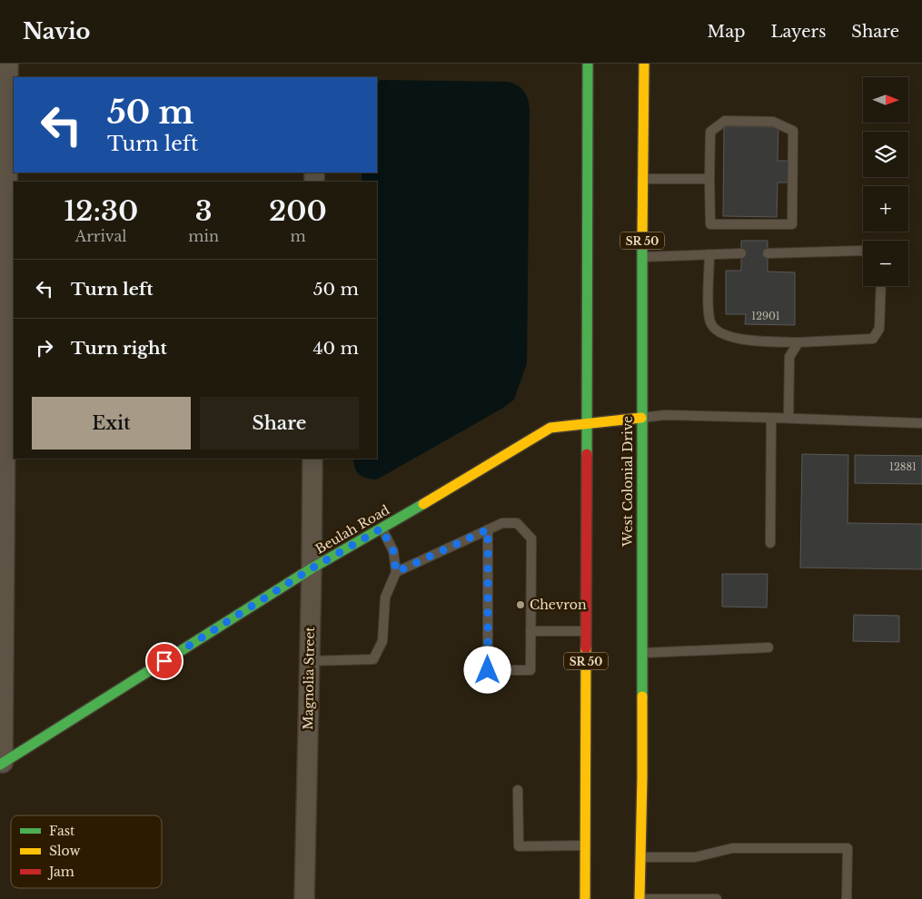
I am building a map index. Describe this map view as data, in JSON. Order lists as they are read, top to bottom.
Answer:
{
  "streets": {
    "main road": ["SR 50", "West Colonial Drive", "Beulah Road"],
    "street": ["Magnolia Street"]
  },
  "crossings": [
    ["SR 50", "Beulah Road"],
    ["West Colonial Drive", "Beulah Road"],
    ["Beulah Road", "Magnolia Street"]
  ],
  "places": ["Chevron"],
  "house_numbers": ["12901", "12881"],
  "legend": ["Fast", "Slow", "Jam"],
  "north": "right",
  "page": {
    "header": "Navio",
    "nav": ["Map", "Layers", "Share"],
    "map_buttons": ["+", "−"],
    "turn": ["50 m", "Turn left"],
    "eta": [
      "12:30",
      "Arrival",
      "3",
      "min",
      "200",
      "m"
    ],
    "list": [
      {
        "name": "Turn left",
        "value": "50 m"
      },
      {
        "name": "Turn right",
        "value": "40 m"
      }
    ],
    "buttons": ["Exit", "Share"]
  }
}
